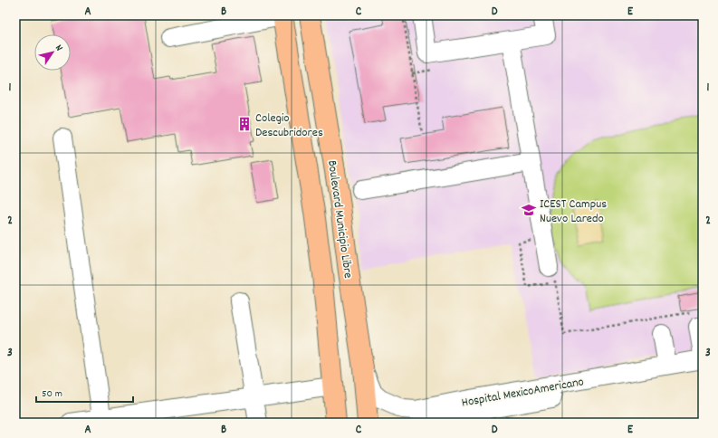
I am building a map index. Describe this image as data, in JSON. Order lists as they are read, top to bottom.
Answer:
{
  "streets": {
    "main road": ["Boulevard Municipio Libre"],
    "street": ["Hospital MexicoAmericano"]
  },
  "crossings": [
    ["Boulevard Municipio Libre", "Hospital MexicoAmericano"]
  ],
  "places": {
    "building": ["Colegio Descubridores"],
    "school or university": ["ICEST Campus Nuevo Laredo"]
  },
  "scale_bar": "50 m",
  "north": "top right",
  "grid": {
    "columns": [
      "A",
      "B",
      "C",
      "D",
      "E"
    ],
    "rows": ["1", "2", "3"]
  }
}
